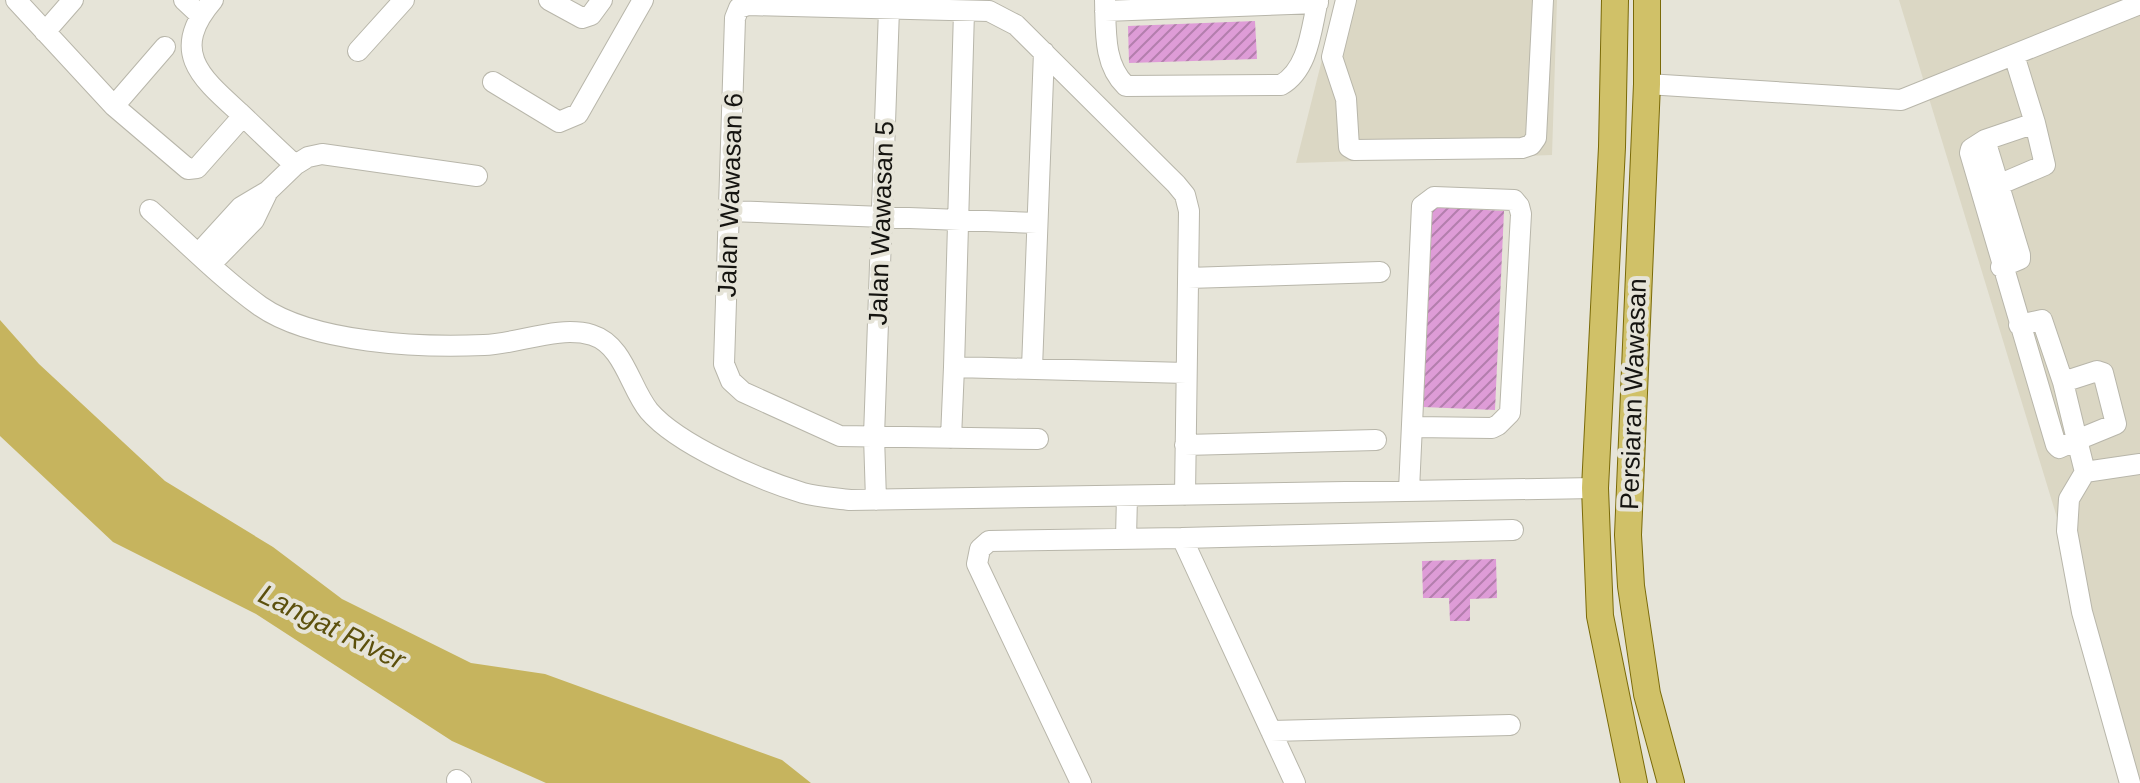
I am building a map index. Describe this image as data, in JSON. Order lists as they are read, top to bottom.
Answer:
{
  "streets": {
    "main road": ["Persiaran Wawasan"],
    "street": ["Jalan Wawasan 6", "Jalan Wawasan 5"]
  },
  "crossings": [
    ["Jalan Wawasan 6", "Jalan Wawasan 5"]
  ],
  "water": ["Langat River"]
}
